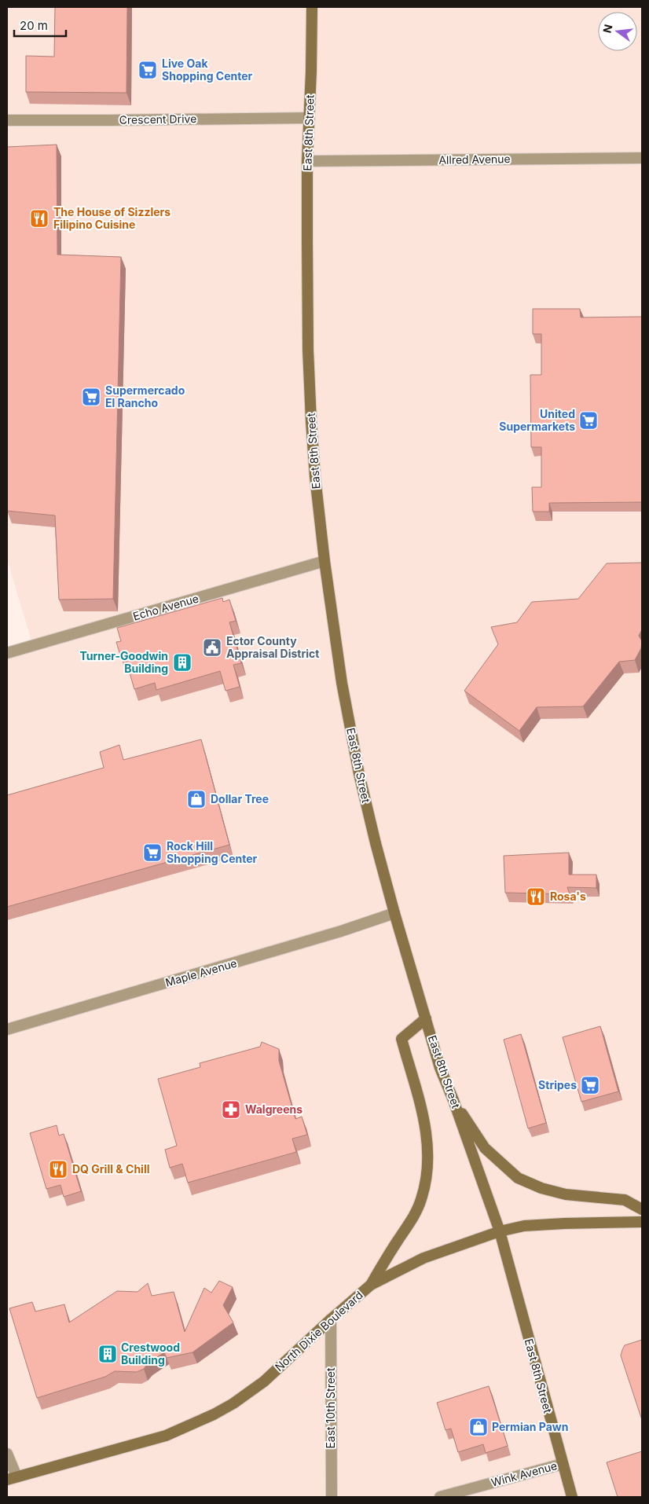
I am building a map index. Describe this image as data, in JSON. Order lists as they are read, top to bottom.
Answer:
{
  "streets": {
    "main road": ["East 8th Street", "North Dixie Boulevard"],
    "street": [
      "Crescent Drive",
      "Allred Avenue",
      "Echo Avenue",
      "Maple Avenue",
      "East 10th Street",
      "Wink Avenue"
    ]
  },
  "crossings": [
    ["Crescent Drive", "East 8th Street"],
    ["East 8th Street", "Allred Avenue"],
    ["East 8th Street", "Echo Avenue"],
    ["East 8th Street", "Maple Avenue"],
    ["East 8th Street", "North Dixie Boulevard"],
    ["East 8th Street", "Wink Avenue"],
    ["North Dixie Boulevard", "East 10th Street"]
  ],
  "places": {
    "supermarket": [
      "Live Oak Shopping Center",
      "Supermercado El Rancho",
      "United Supermarkets",
      "Rock Hill Shopping Center",
      "Stripes"
    ],
    "restaurant": ["The House of Sizzlers Filipino Cuisine", "Rosa's", "DQ Grill & Chill"],
    "public building": ["Ector County Appraisal District"],
    "building": ["Turner-Goodwin Building", "Crestwood Building"],
    "shop": ["Dollar Tree", "Permian Pawn"],
    "pharmacy": ["Walgreens"]
  },
  "scale_bar": "20 m",
  "north": "left"
}
